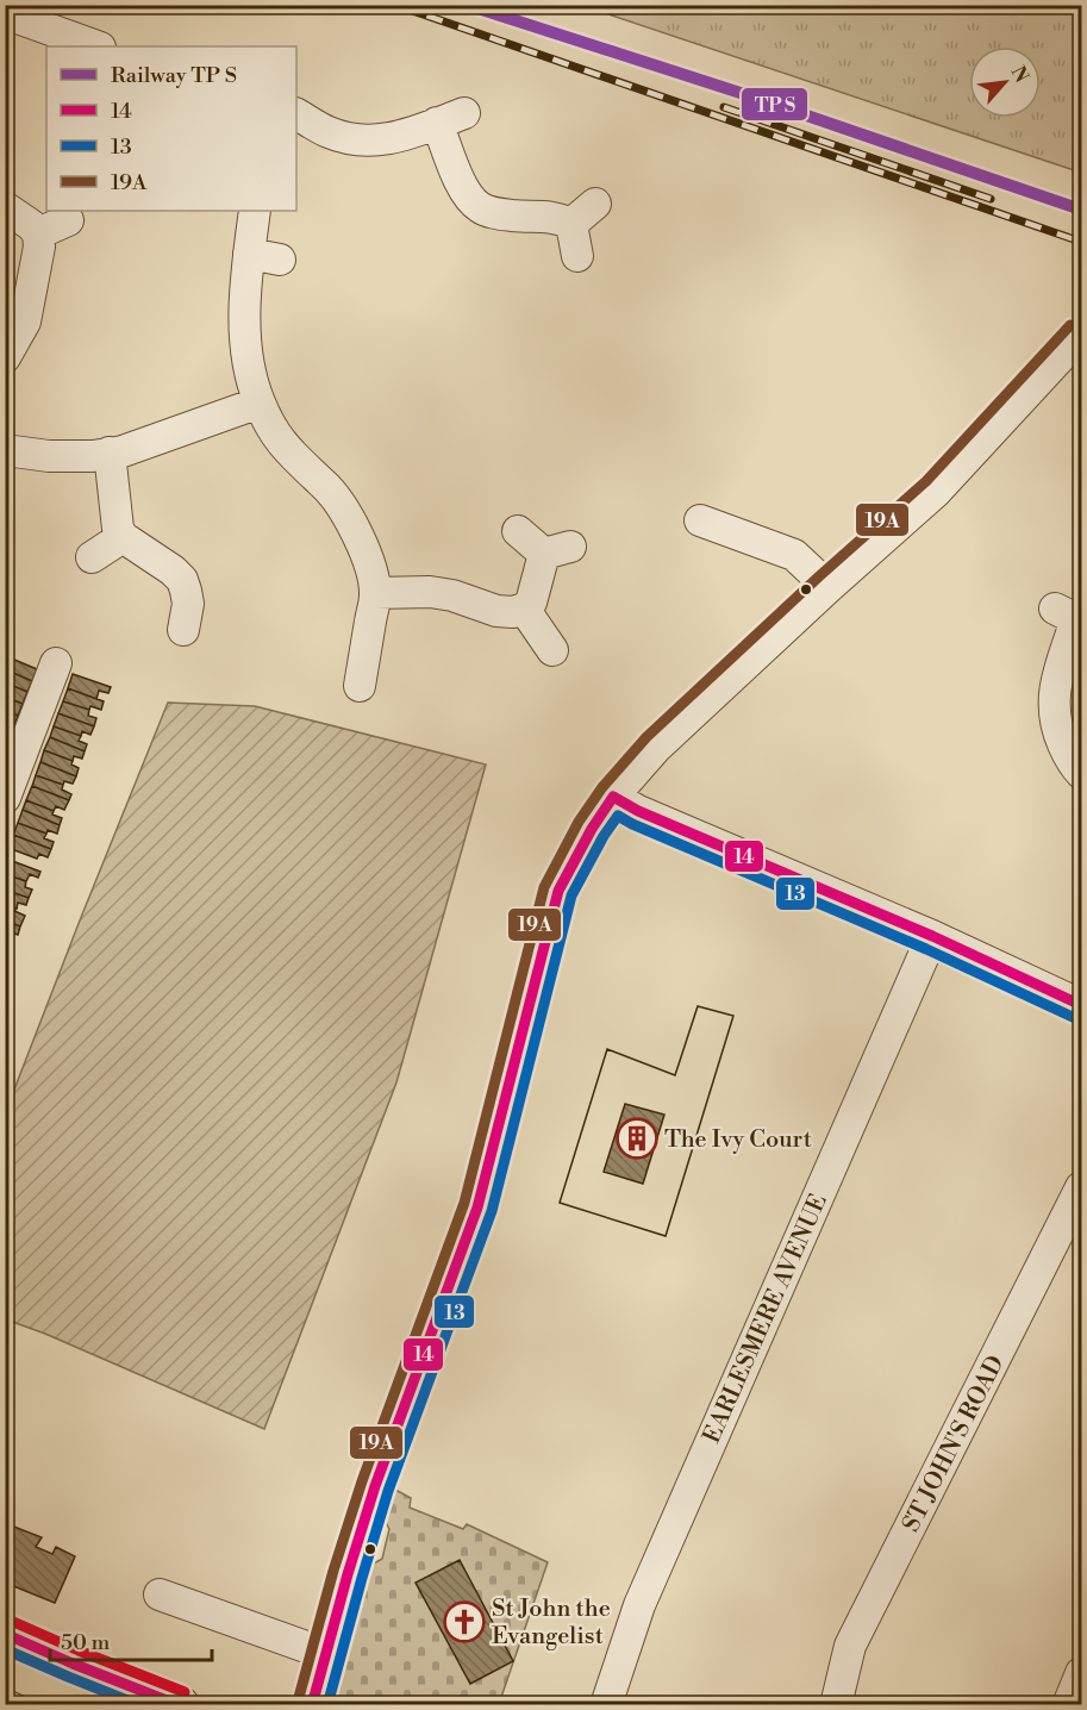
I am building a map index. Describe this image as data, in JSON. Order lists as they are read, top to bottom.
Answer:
{
  "streets": {
    "street": ["EARLESMERE AVENUE", "ST JOHN'S ROAD"]
  },
  "places": {
    "building": ["The Ivy Court"],
    "church": ["St John the Evangelist"]
  },
  "lines": ["transit line 19A", "transit line 14", "transit line 13"],
  "legend": [
    "Railway TP S",
    "14",
    "13",
    "19A"
  ],
  "scale_bar": "50 m",
  "north": "top right"
}
